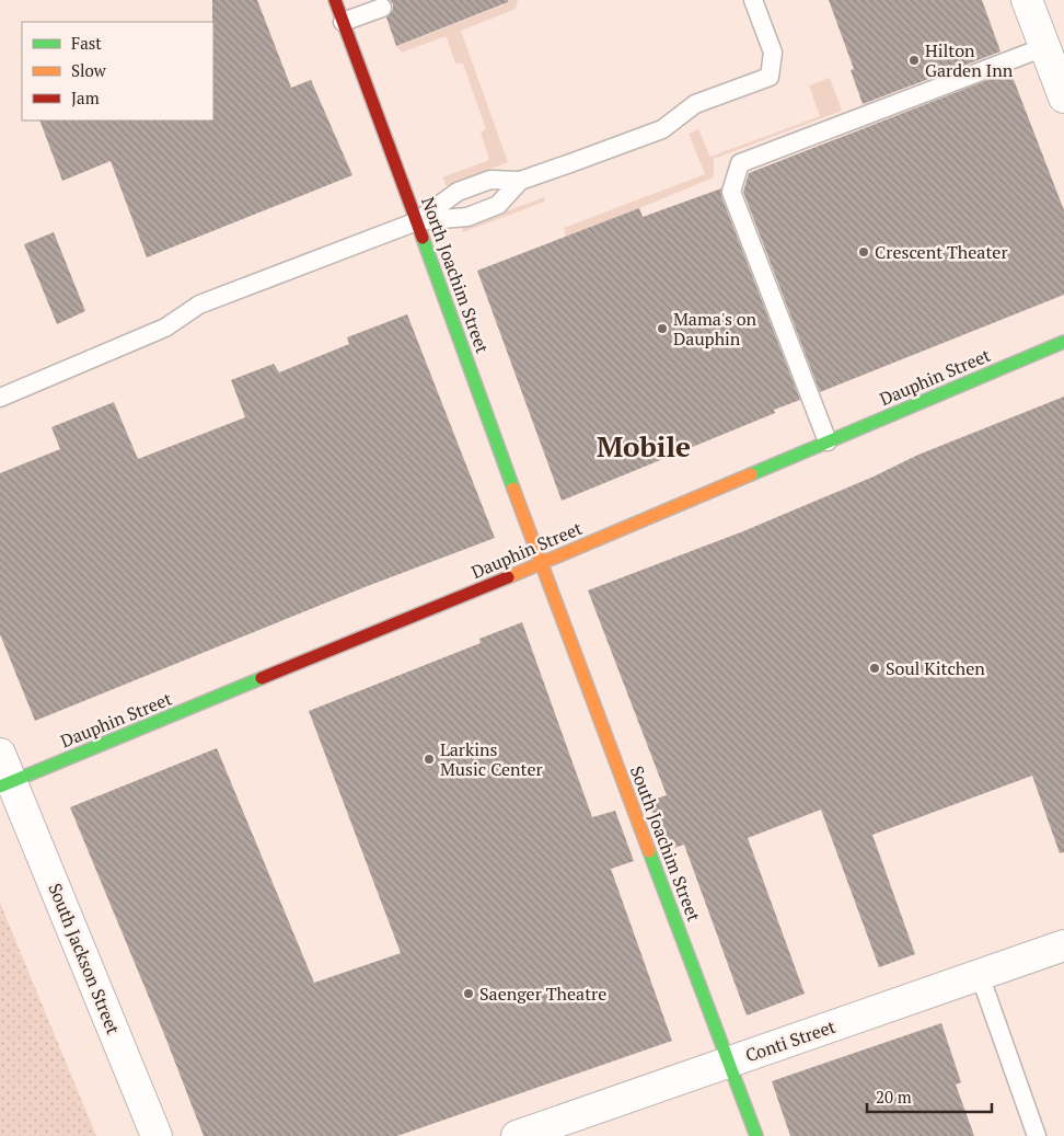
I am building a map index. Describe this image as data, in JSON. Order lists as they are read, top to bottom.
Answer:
{
  "streets": {
    "street": [
      "North Joachim Street",
      "Dauphin Street",
      "South Joachim Street",
      "South Jackson Street",
      "Conti Street"
    ]
  },
  "crossings": [
    ["North Joachim Street", "Dauphin Street"],
    ["North Joachim Street", "South Joachim Street"],
    ["Dauphin Street", "South Joachim Street"],
    ["Dauphin Street", "South Jackson Street"],
    ["South Joachim Street", "Conti Street"]
  ],
  "districts": ["Mobile"],
  "places": [
    "Hilton Garden Inn",
    "Crescent Theater",
    "Mama's on Dauphin",
    "Soul Kitchen",
    "Larkins Music Center",
    "Saenger Theatre"
  ],
  "legend": ["Fast", "Slow", "Jam"],
  "scale_bar": "20 m"
}
